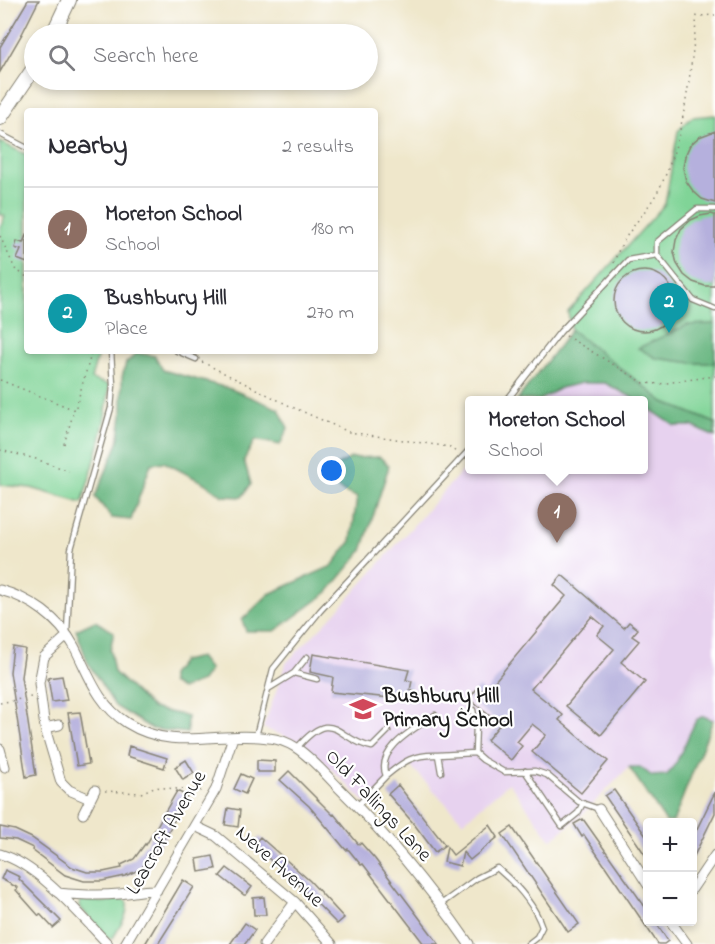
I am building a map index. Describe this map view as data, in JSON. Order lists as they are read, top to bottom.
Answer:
{
  "streets": {
    "street": ["Old Fallings Lane", "Leacroft Avenue", "Neve Avenue"]
  },
  "crossings": [
    ["Old Fallings Lane", "Leacroft Avenue"],
    ["Leacroft Avenue", "Neve Avenue"]
  ],
  "places": {
    "school or university": ["Bushbury Hill Primary School"]
  },
  "page": {
    "search": "Search here",
    "heading": ["Nearby", "2 results"],
    "list": [
      {
        "mark": "1",
        "name": "Moreton School",
        "note": "School",
        "value": "180 m"
      },
      {
        "mark": "2",
        "name": "Bushbury Hill",
        "note": "Place",
        "value": "270 m"
      }
    ],
    "pins": ["2", "1"],
    "popup": ["Moreton School", "School"],
    "map_buttons": ["+", "−"]
  }
}
